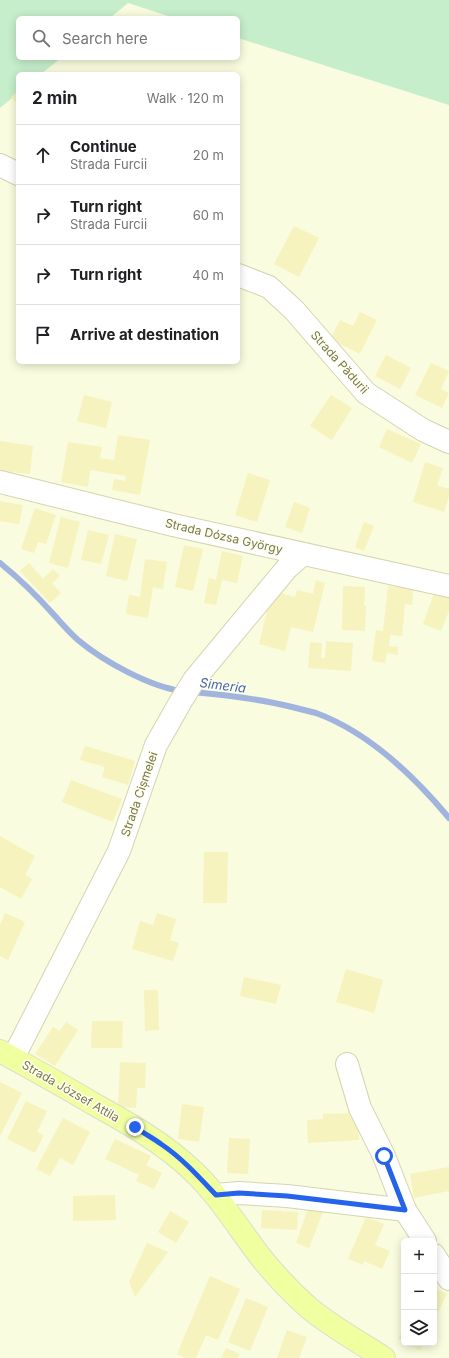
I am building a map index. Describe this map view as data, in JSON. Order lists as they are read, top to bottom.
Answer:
{
  "streets": {
    "main road": ["Strada József Attila"],
    "street": ["Strada Pădurii", "Strada Dózsa György", "Strada Cișmelei"]
  },
  "crossings": [
    ["Strada Dózsa György", "Strada Cișmelei"],
    ["Strada Cișmelei", "Strada József Attila"]
  ],
  "water": ["Simeria"],
  "page": {
    "search": "Search here",
    "heading": ["2 min", "Walk · 120 m"],
    "list": [
      ["Continue", "Strada Furcii", "20 m"],
      ["Turn right", "Strada Furcii", "60 m"],
      ["Turn right", "40 m"],
      "Arrive at destination"
    ],
    "map_buttons": ["+", "−"]
  }
}
